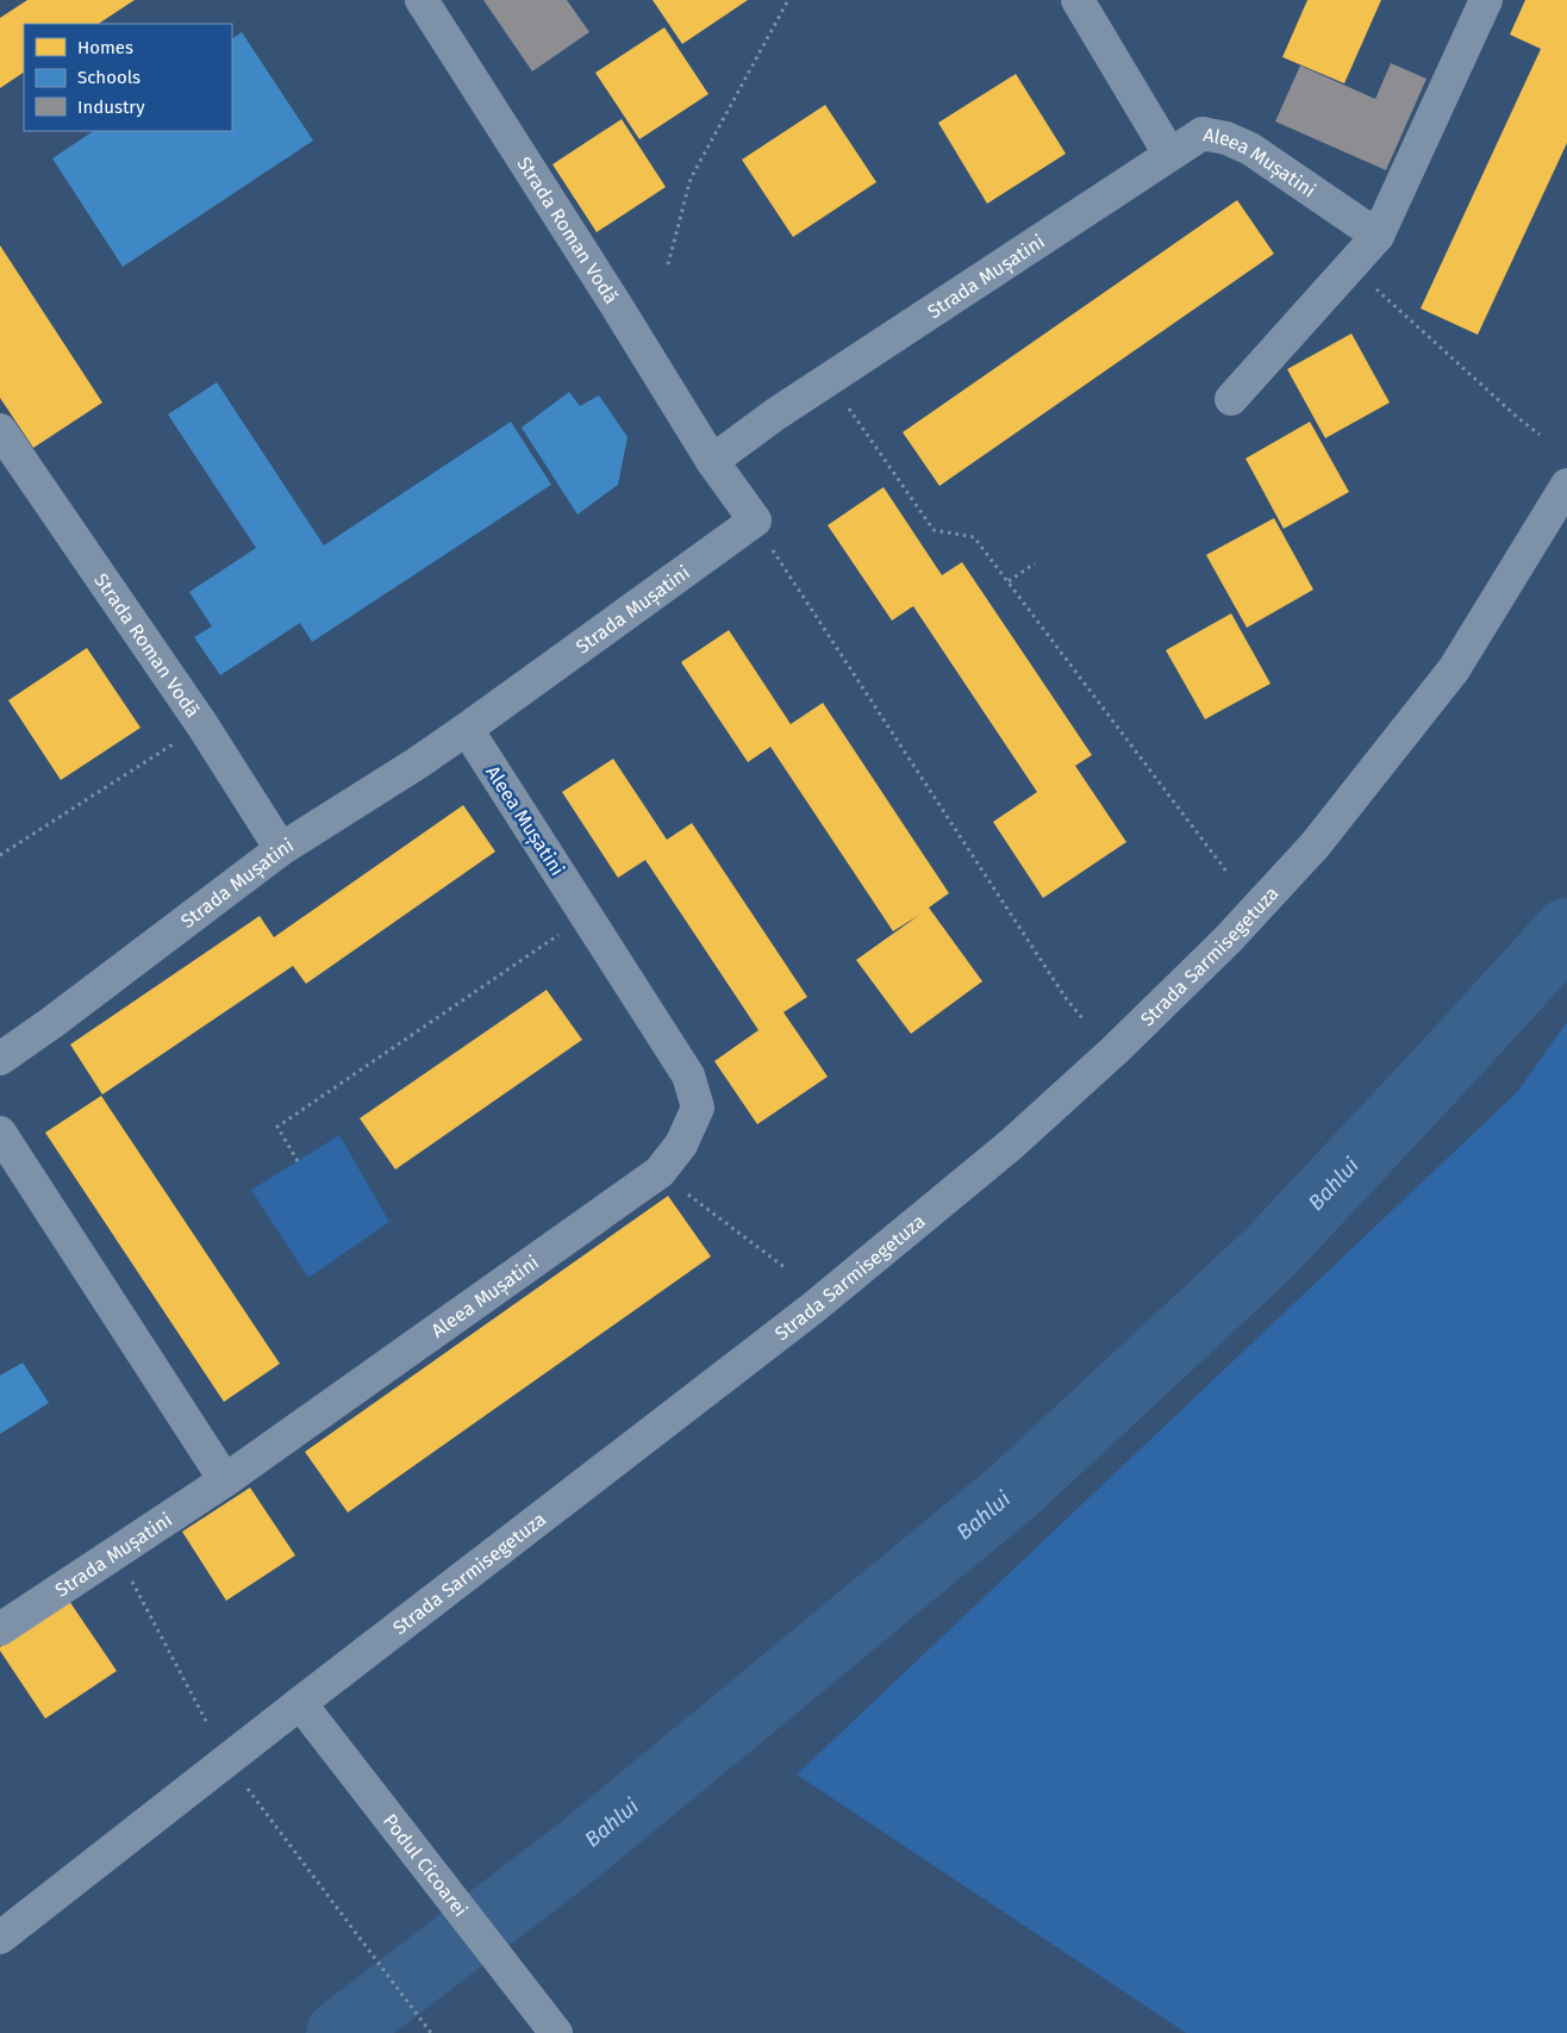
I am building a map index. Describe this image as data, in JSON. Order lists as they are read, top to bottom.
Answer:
{
  "streets": {
    "street": [
      "Aleea Mușatini",
      "Strada Roman Vodă",
      "Strada Mușatini",
      "Strada Sarmisegetuza",
      "Podul Cicoarei"
    ]
  },
  "crossings": [
    ["Aleea Mușatini", "Strada Mușatini"],
    ["Strada Roman Vodă", "Strada Mușatini"],
    ["Strada Sarmisegetuza", "Podul Cicoarei"]
  ],
  "water": ["Bahlui"],
  "legend": ["Homes", "Schools", "Industry"]
}
